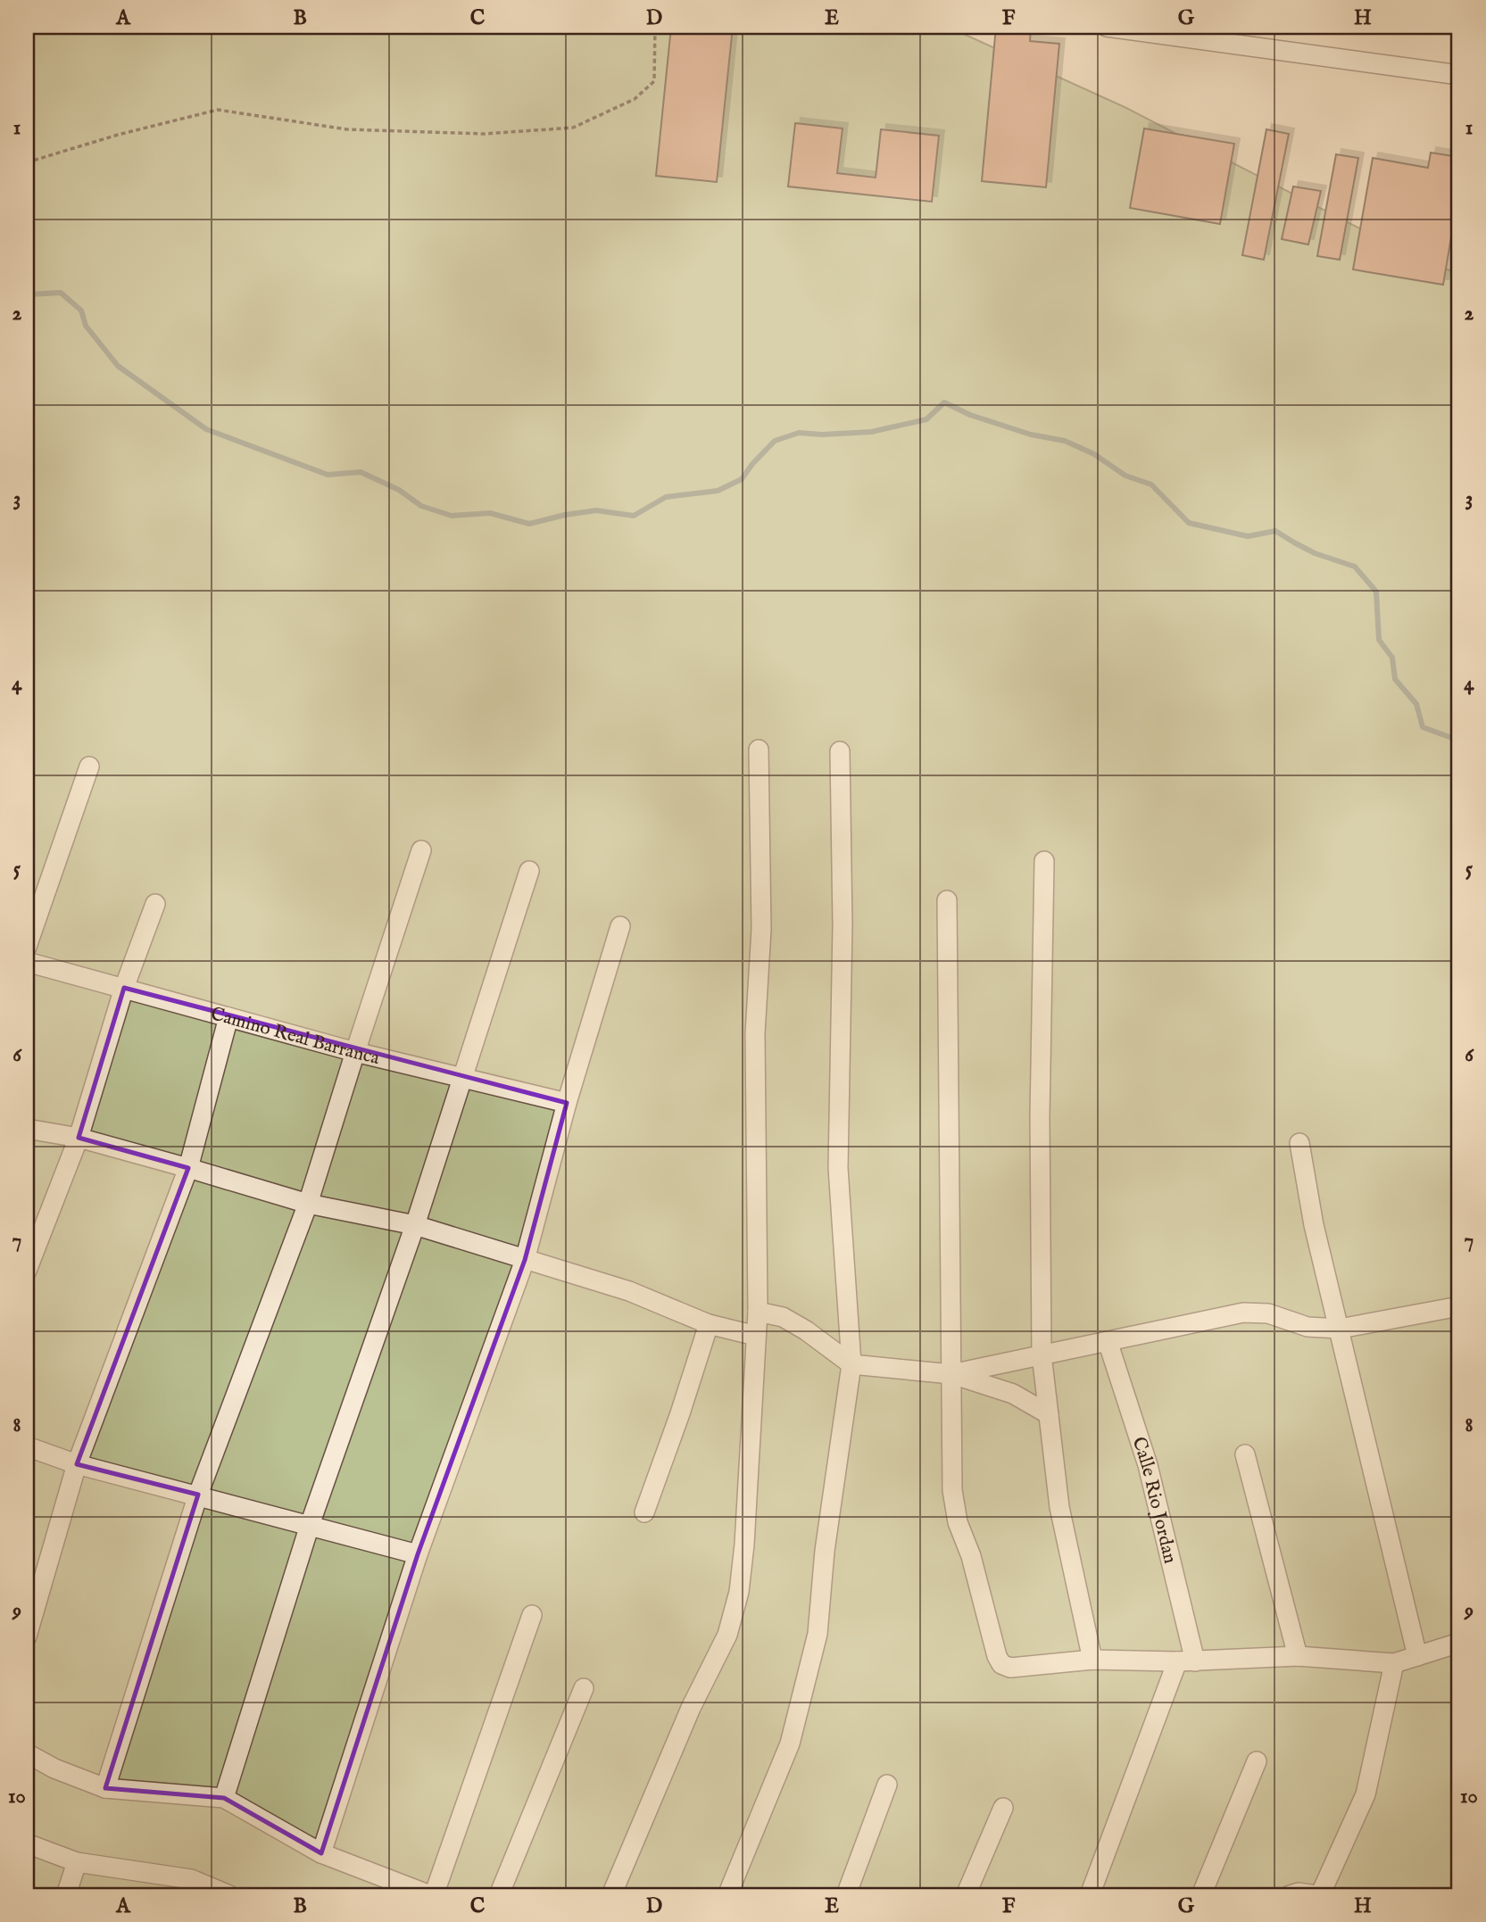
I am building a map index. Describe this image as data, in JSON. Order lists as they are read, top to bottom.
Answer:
{
  "streets": {
    "street": ["Camino Real Barranca", "Calle Rio Jordan"]
  },
  "grid": {
    "columns": [
      "A",
      "B",
      "C",
      "D",
      "E",
      "F",
      "G",
      "H"
    ],
    "rows": [
      "1",
      "2",
      "3",
      "4",
      "5",
      "6",
      "7",
      "8",
      "9",
      "10"
    ]
  }
}
